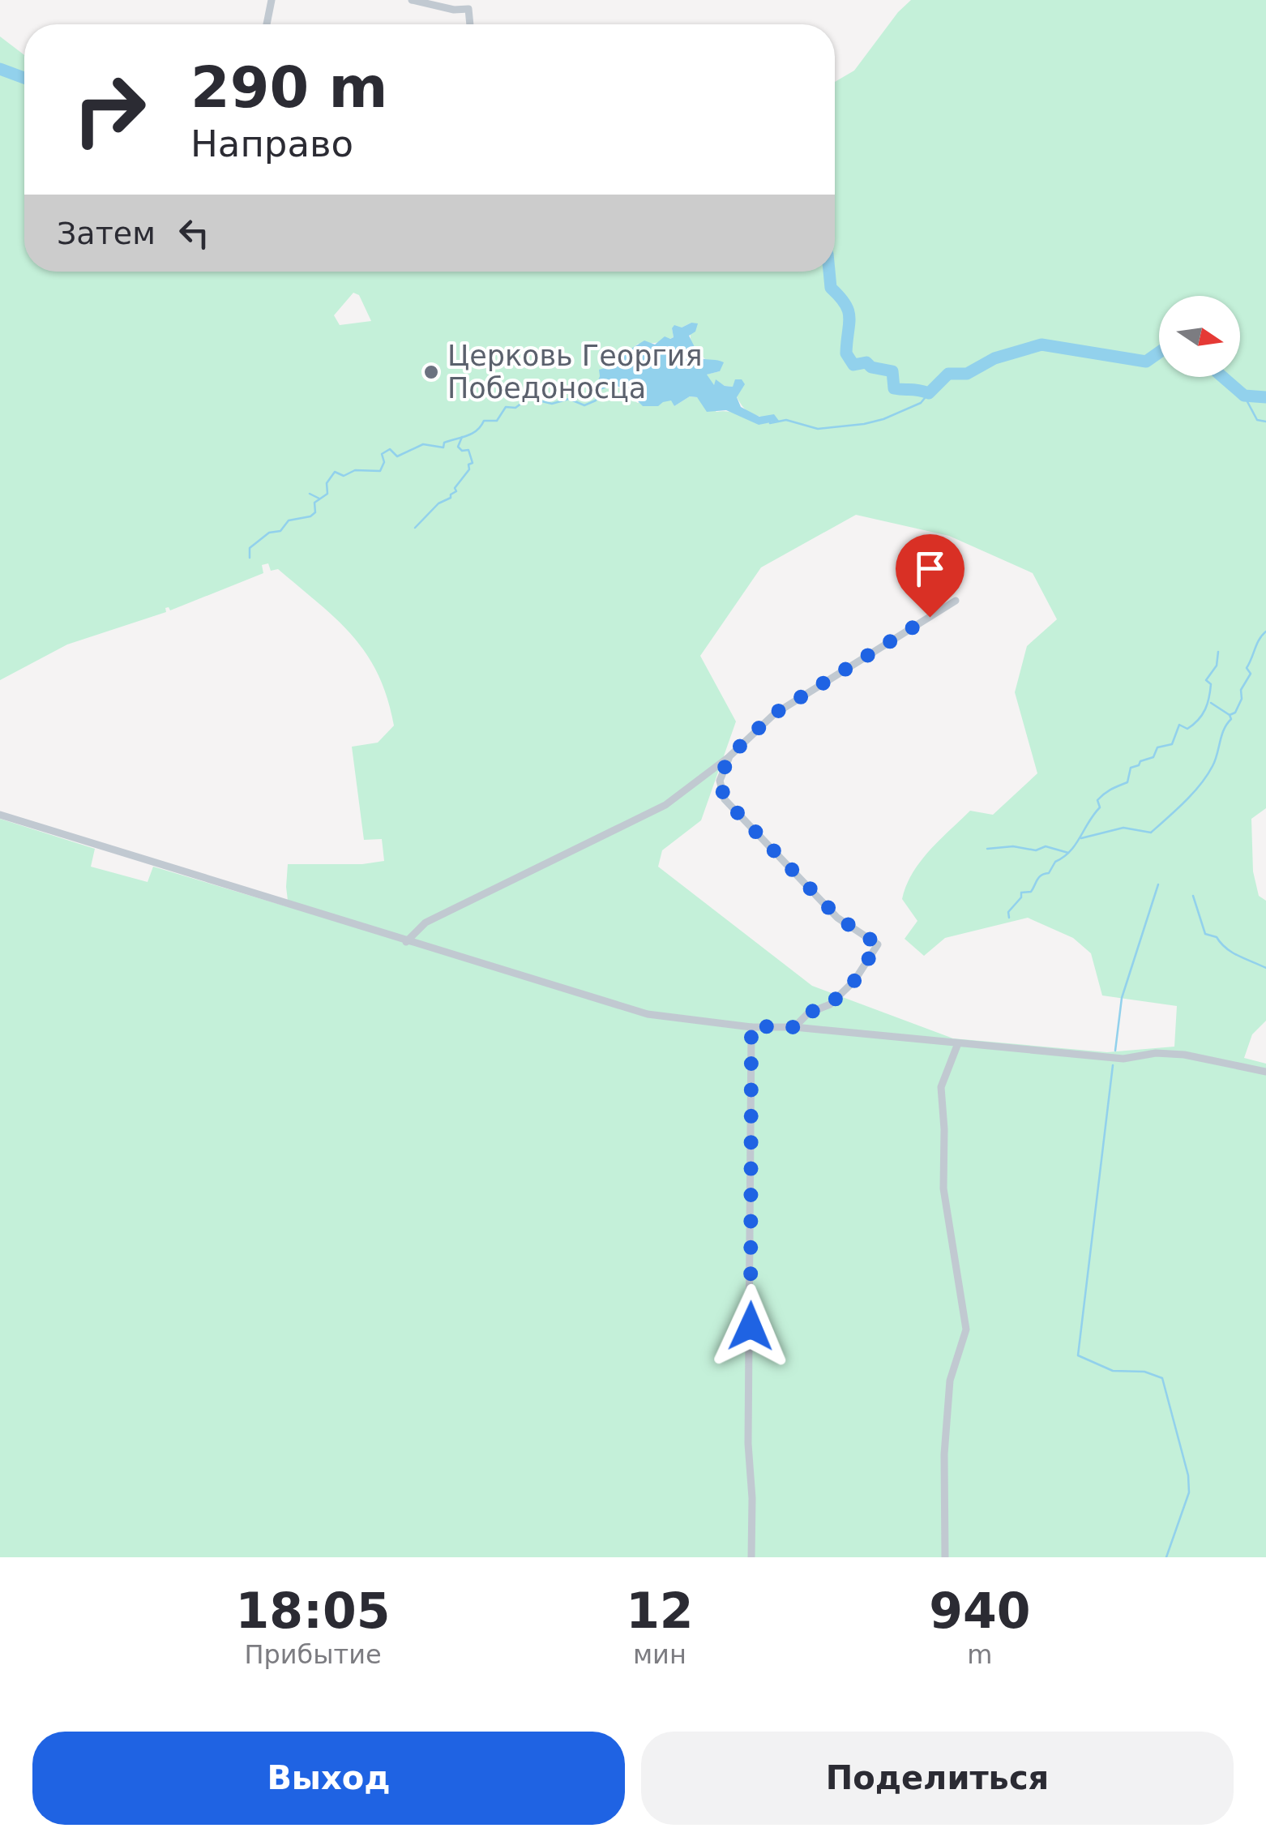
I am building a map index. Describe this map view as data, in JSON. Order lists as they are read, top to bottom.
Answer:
{
  "places": ["Церковь Георгия Победоносца"],
  "north": "right",
  "page": {
    "turn": ["290 m", "Направо"],
    "then": "Затем",
    "eta": [
      "18:05",
      "Прибытие",
      "12",
      "мин",
      "940",
      "m"
    ],
    "buttons": ["Выход", "Поделиться"]
  }
}
